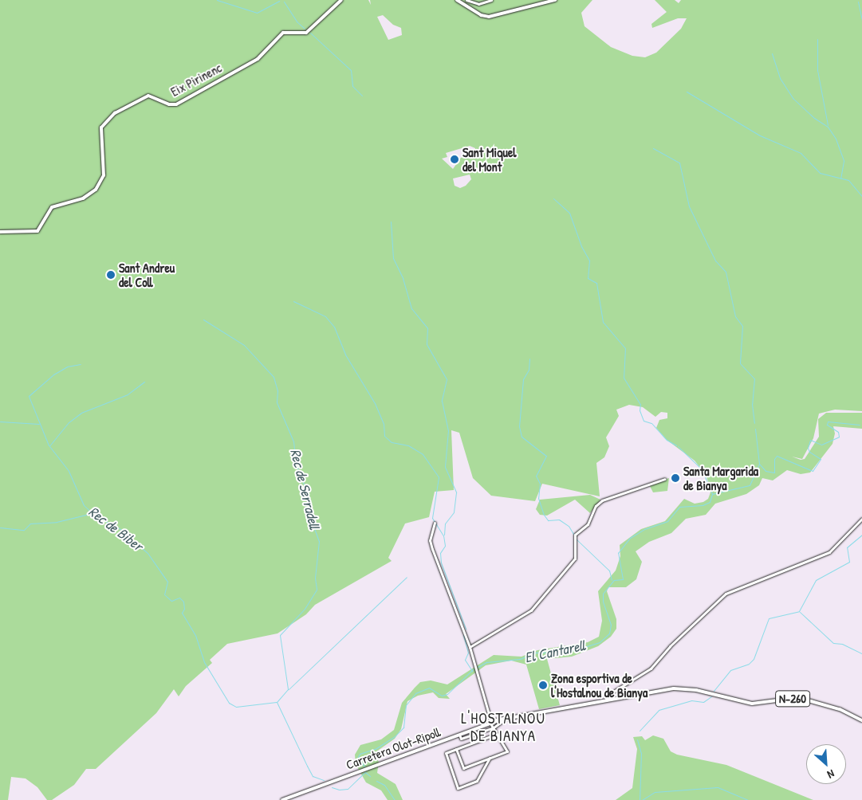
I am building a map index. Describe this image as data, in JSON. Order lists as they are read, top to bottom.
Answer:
{
  "streets": {
    "main road": ["Eix Pirinenc", "N-260", "Carretera Olot-Ripoll"]
  },
  "districts": ["L'HOSTALNOU DE BIANYA"],
  "water": ["Rec de Serradell", "Rec de Biber", "El Cantarell"],
  "places": [
    "Sant Miquel del Mont",
    "Sant Andreu del Coll",
    "Santa Margarida de Bianya",
    "Zona esportiva de l'Hostalnou de Bianya"
  ],
  "north": "bottom right"
}
